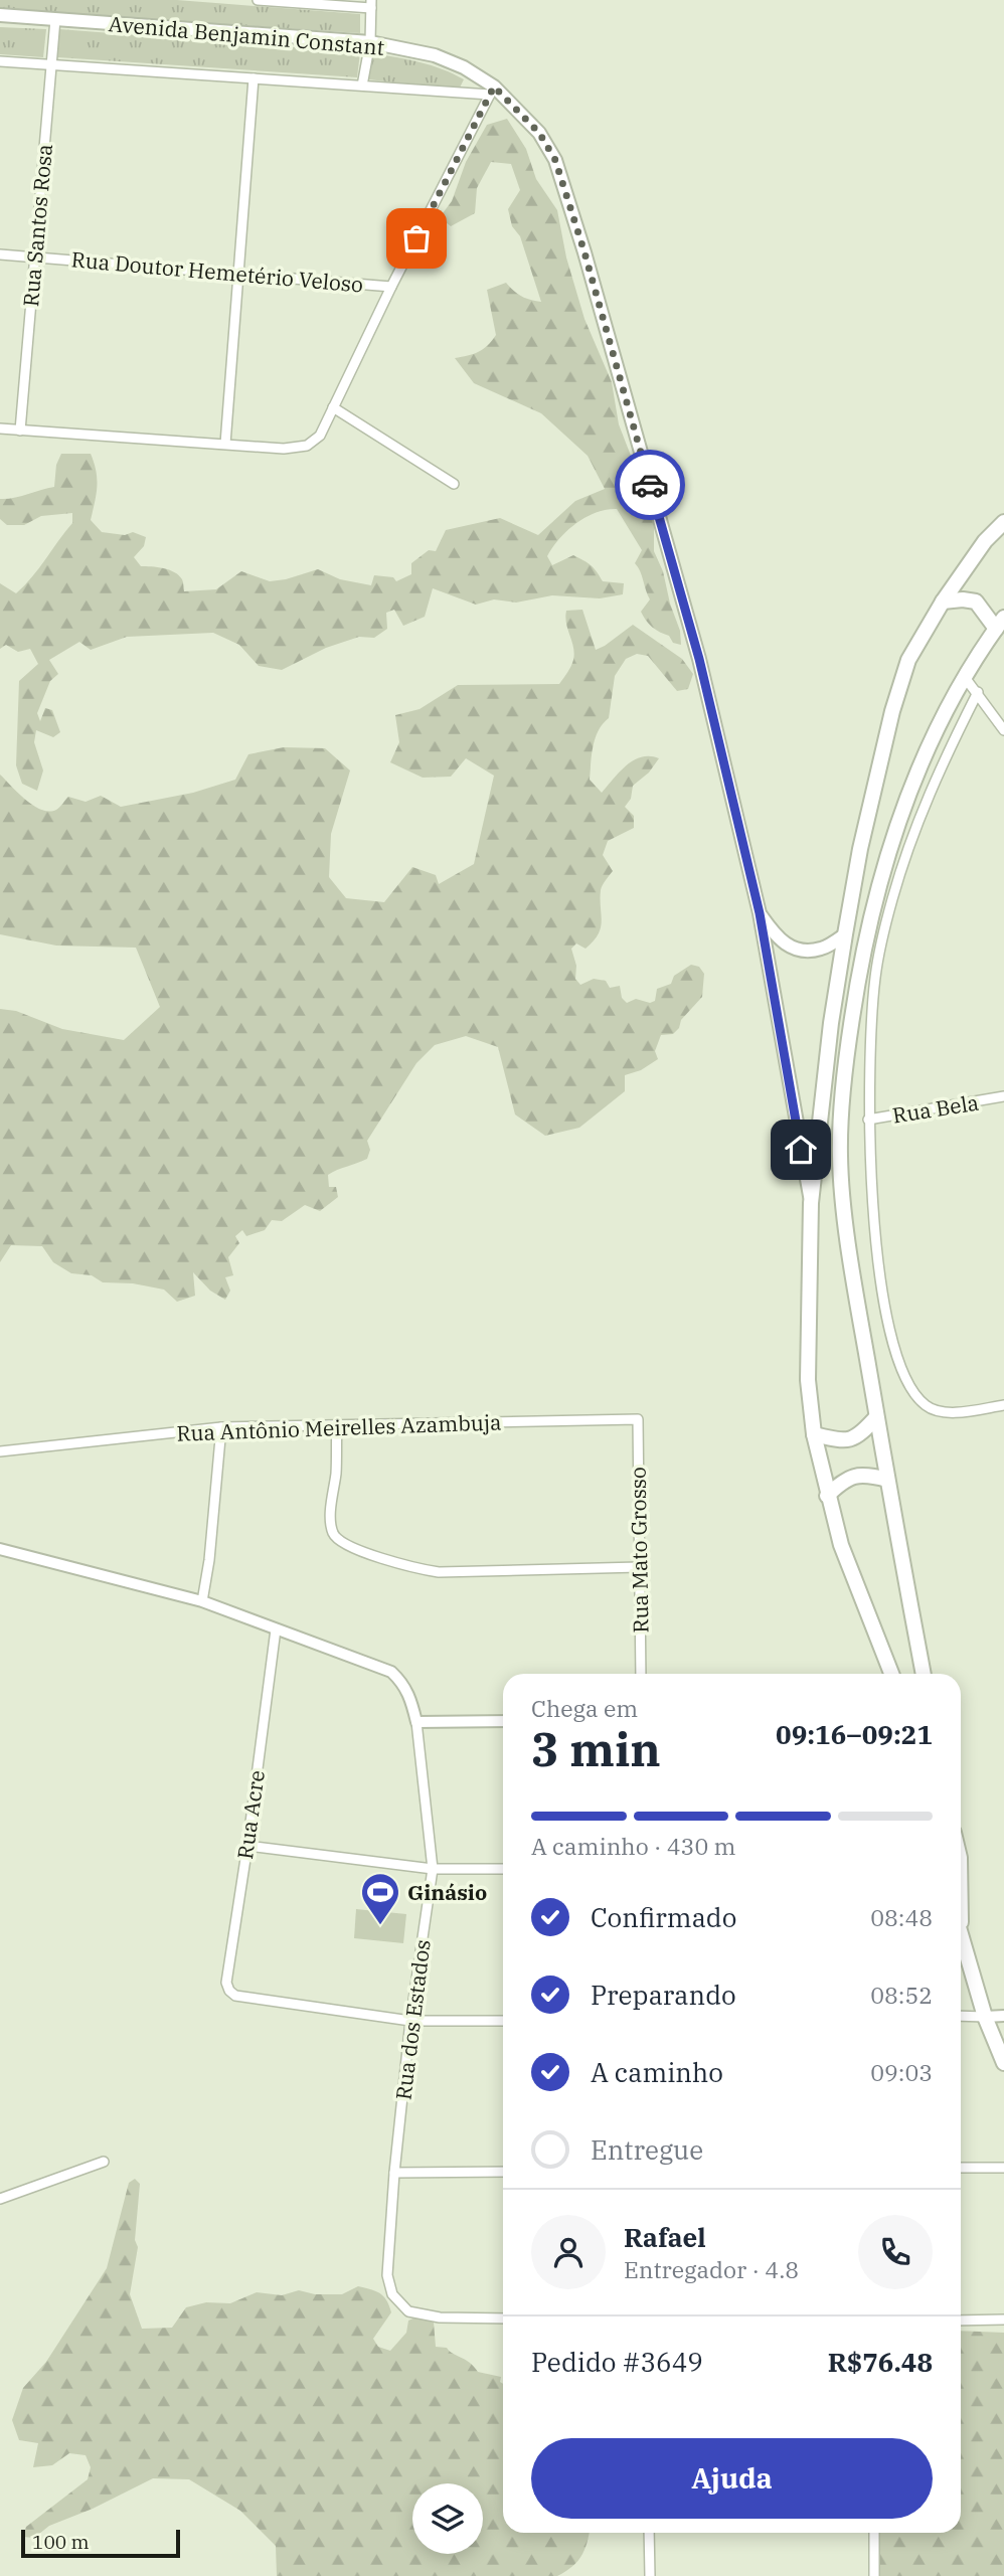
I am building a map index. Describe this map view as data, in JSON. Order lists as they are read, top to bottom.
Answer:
{
  "streets": {
    "main road": ["Avenida Benjamin Constant"],
    "street": [
      "Rua Santos Rosa",
      "Rua Doutor Hemetério Veloso",
      "Rua Bela",
      "Rua Antônio Meirelles Azambuja",
      "Rua Mato Grosso",
      "Rua Acre",
      "Rua dos Estados"
    ]
  },
  "crossings": [
    ["Avenida Benjamin Constant", "Rua Santos Rosa"],
    ["Rua Santos Rosa", "Rua Doutor Hemetério Veloso"],
    ["Rua Antônio Meirelles Azambuja", "Rua Mato Grosso"],
    ["Rua Acre", "Rua dos Estados"]
  ],
  "places": {
    "sports": ["Ginásio"]
  },
  "scale_bar": "100 m",
  "page": {
    "heading": ["3 min", "Chega em", "09:16–09:21"],
    "panel": [
      "Rafael",
      "Entregador · 4.8",
      "Pedido #3649",
      "R$76.48"
    ],
    "bar": "A caminho · 430 m",
    "list": [
      ["Confirmado", "08:48"],
      ["Preparando", "08:52"],
      ["A caminho", "09:03"],
      "Entregue"
    ],
    "buttons": "Ajuda",
    "scale": "100 m"
  }
}
